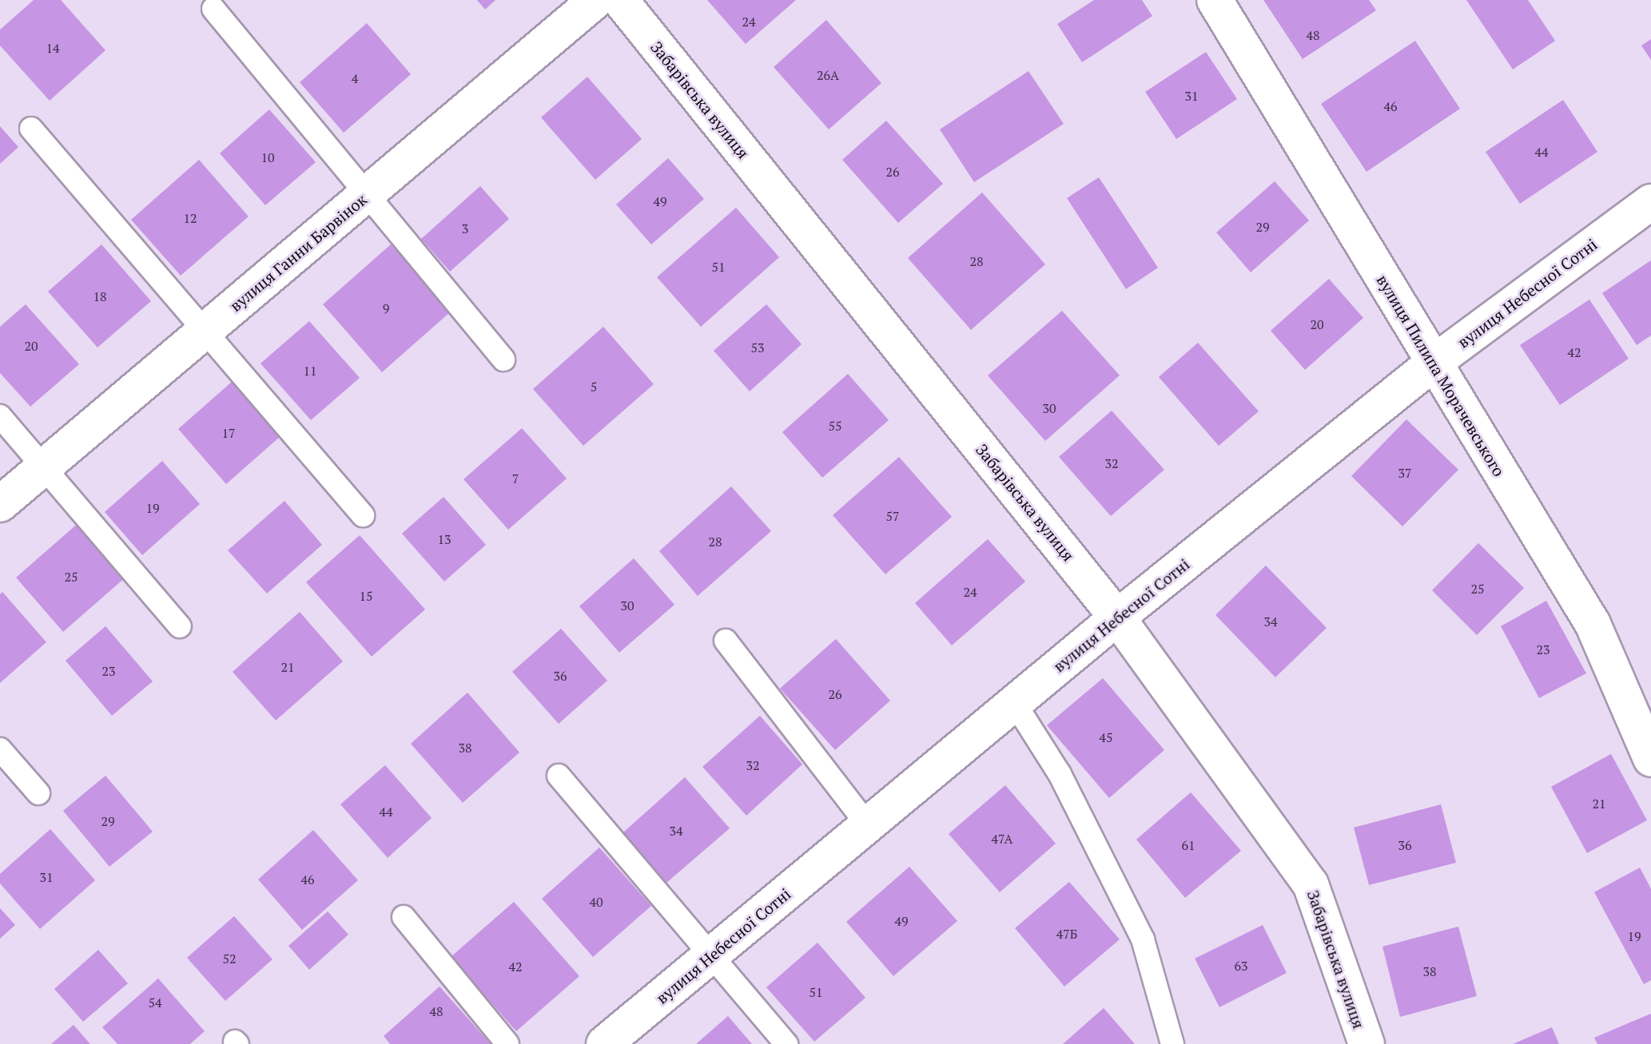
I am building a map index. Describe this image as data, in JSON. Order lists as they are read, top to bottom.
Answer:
{
  "streets": {
    "street": [
      "Забарівська вулиця",
      "вулиця Ганни Барвінок",
      "вулиця Небесної Сотні",
      "вулиця Пилипа Морачевського"
    ]
  },
  "crossings": [
    ["Забарівська вулиця", "вулиця Небесної Сотні"],
    ["вулиця Небесної Сотні", "вулиця Пилипа Морачевського"]
  ],
  "house_numbers": [
    "24",
    "48",
    "14",
    "26А",
    "4",
    "31",
    "46",
    "44",
    "10",
    "26",
    "49",
    "12",
    "29",
    "3",
    "28",
    "51",
    "18",
    "9",
    "20",
    "20",
    "53",
    "42",
    "11",
    "5",
    "30",
    "55",
    "17",
    "32",
    "37",
    "7",
    "19",
    "57",
    "13",
    "28",
    "25",
    "25",
    "24",
    "15",
    "30",
    "34",
    "23",
    "21",
    "23",
    "36",
    "26",
    "45",
    "38",
    "32",
    "21",
    "44",
    "29",
    "34",
    "47А",
    "61",
    "36",
    "31",
    "46",
    "40",
    "49",
    "47Б",
    "19",
    "52",
    "63",
    "42",
    "38",
    "51",
    "54",
    "48"
  ]
}
